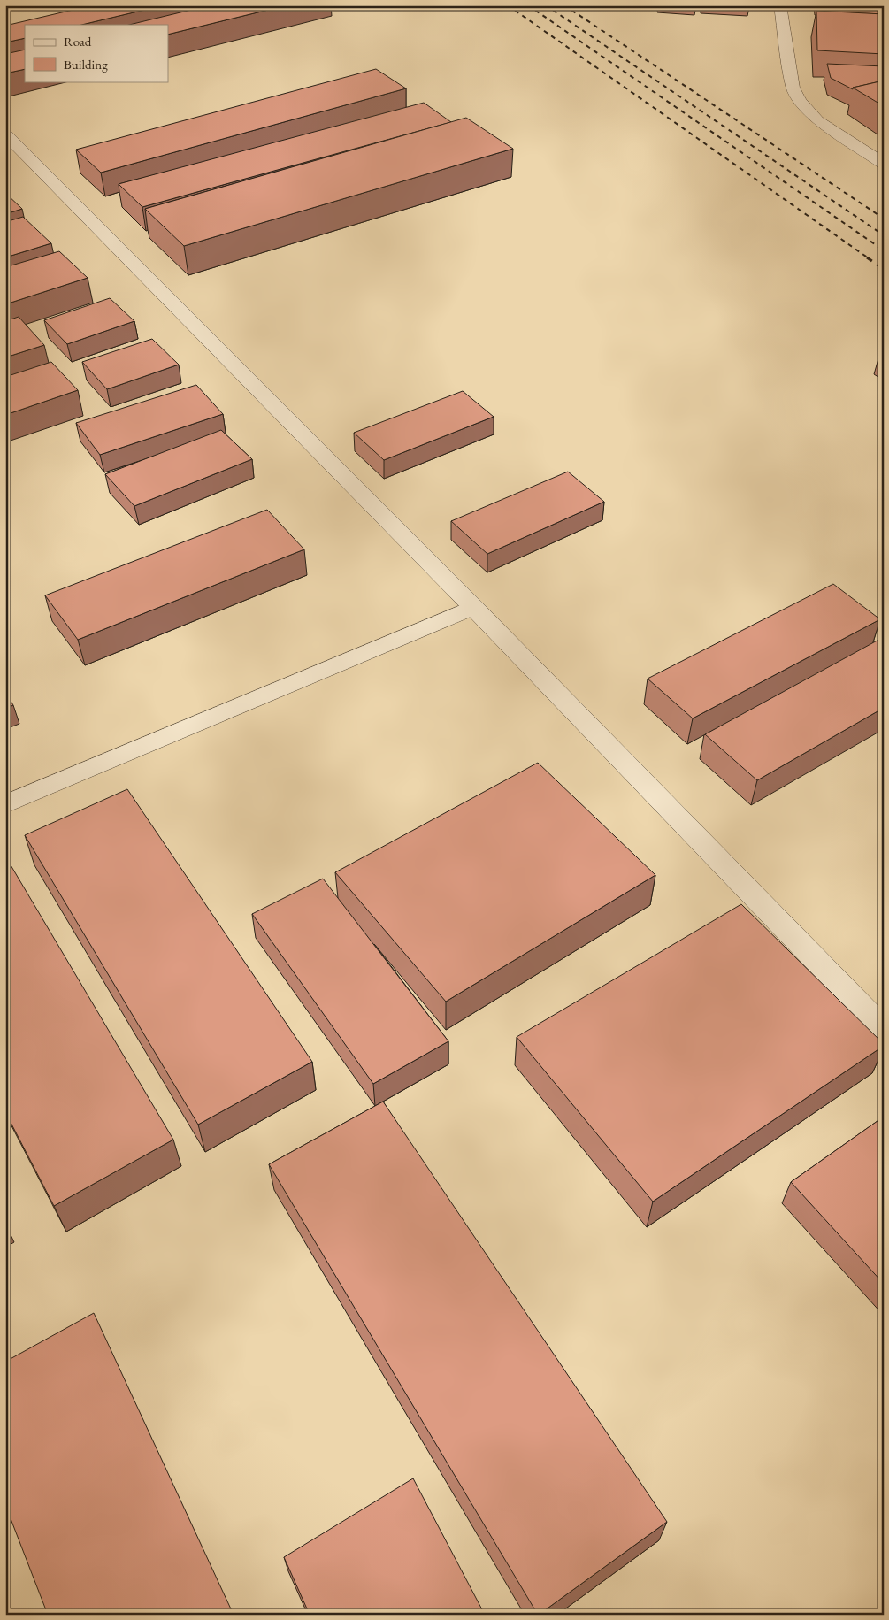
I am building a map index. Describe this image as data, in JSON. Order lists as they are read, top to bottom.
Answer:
{
  "legend": ["Road", "Building"]
}
